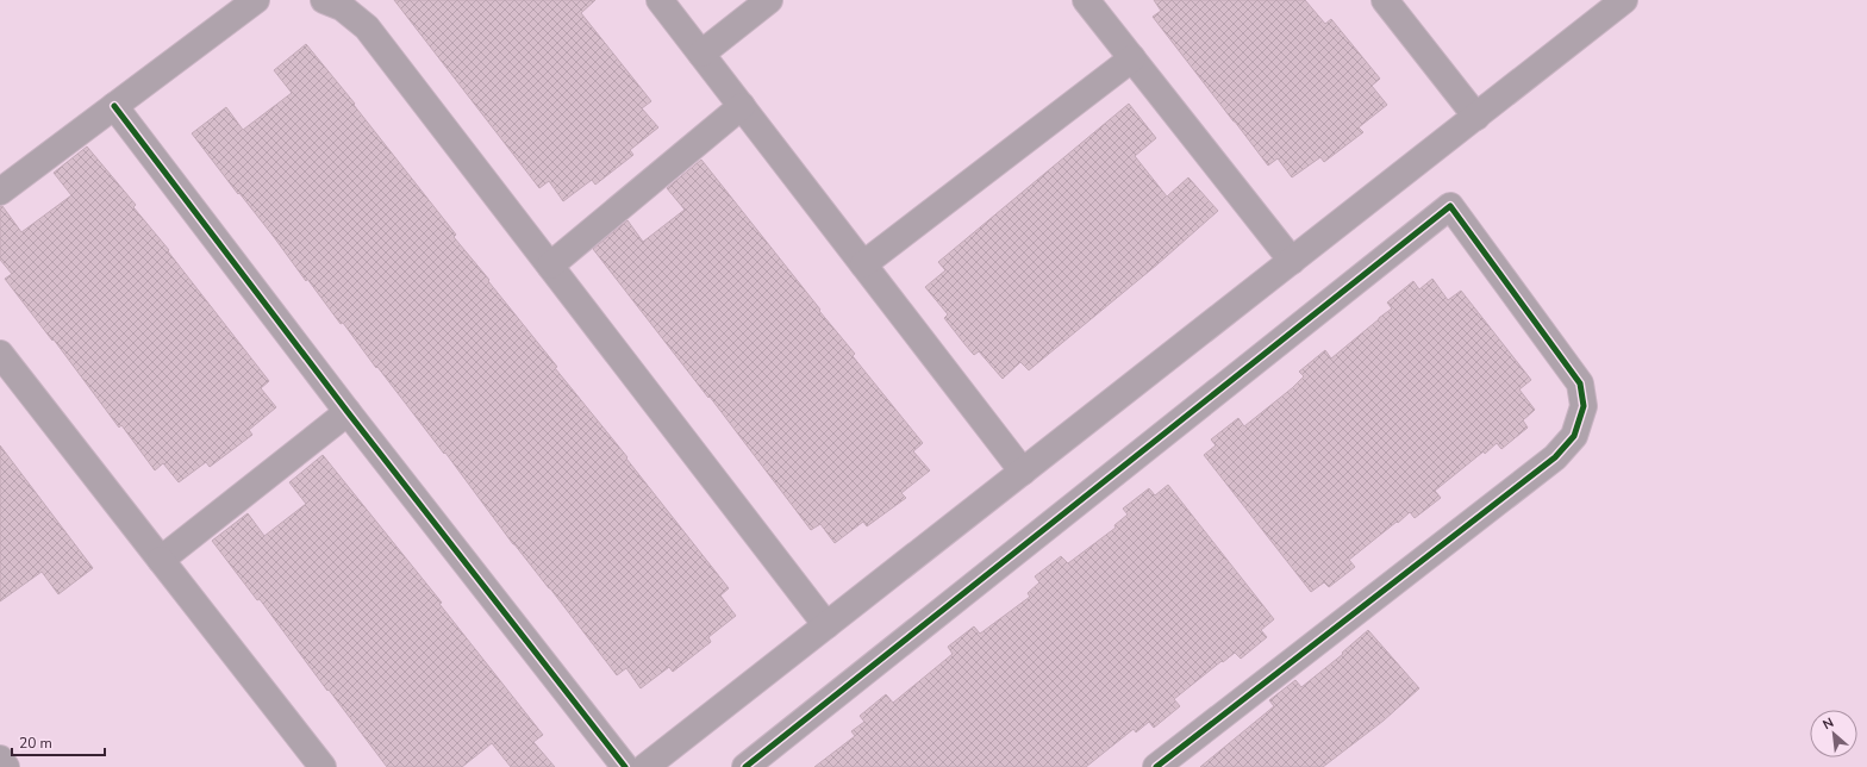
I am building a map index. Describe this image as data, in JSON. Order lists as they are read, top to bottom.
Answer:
{
  "scale_bar": "20 m",
  "north": "top left"
}
